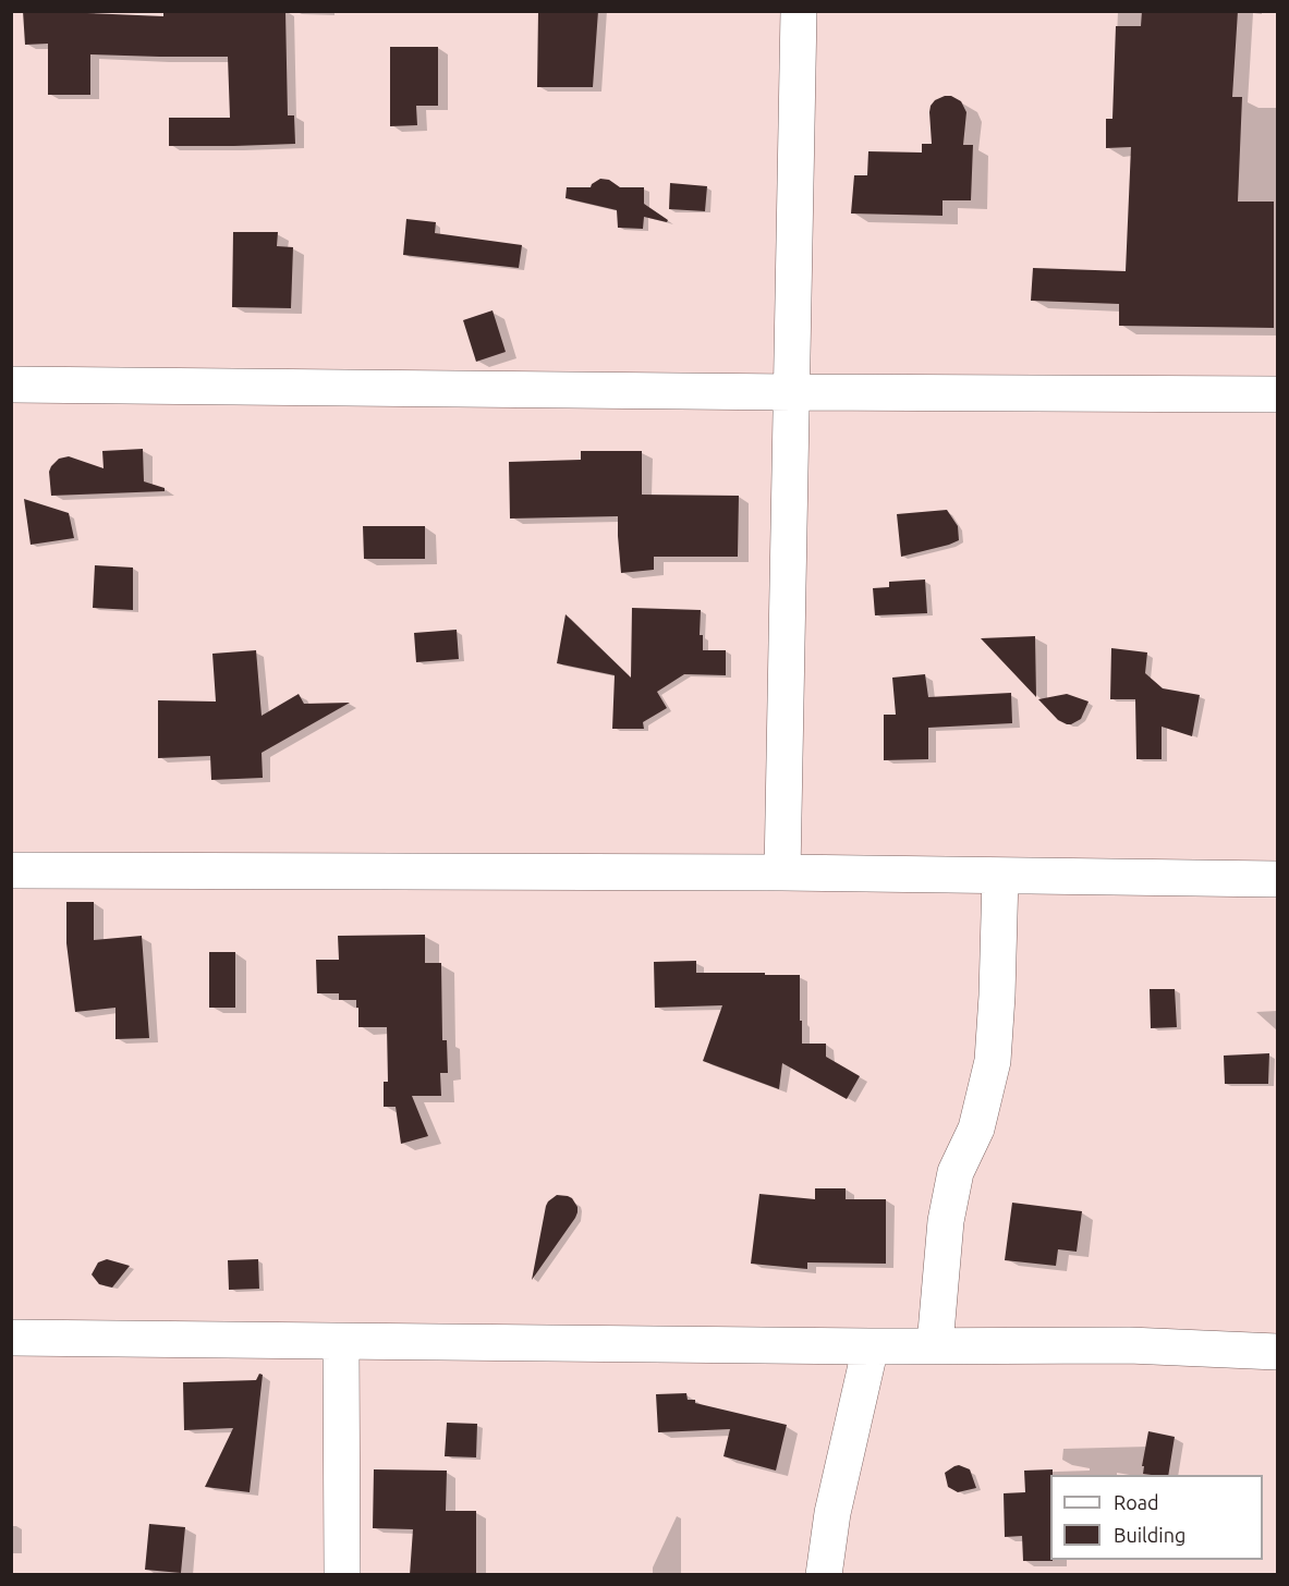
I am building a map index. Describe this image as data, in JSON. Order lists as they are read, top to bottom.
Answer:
{
  "legend": ["Road", "Building"]
}
